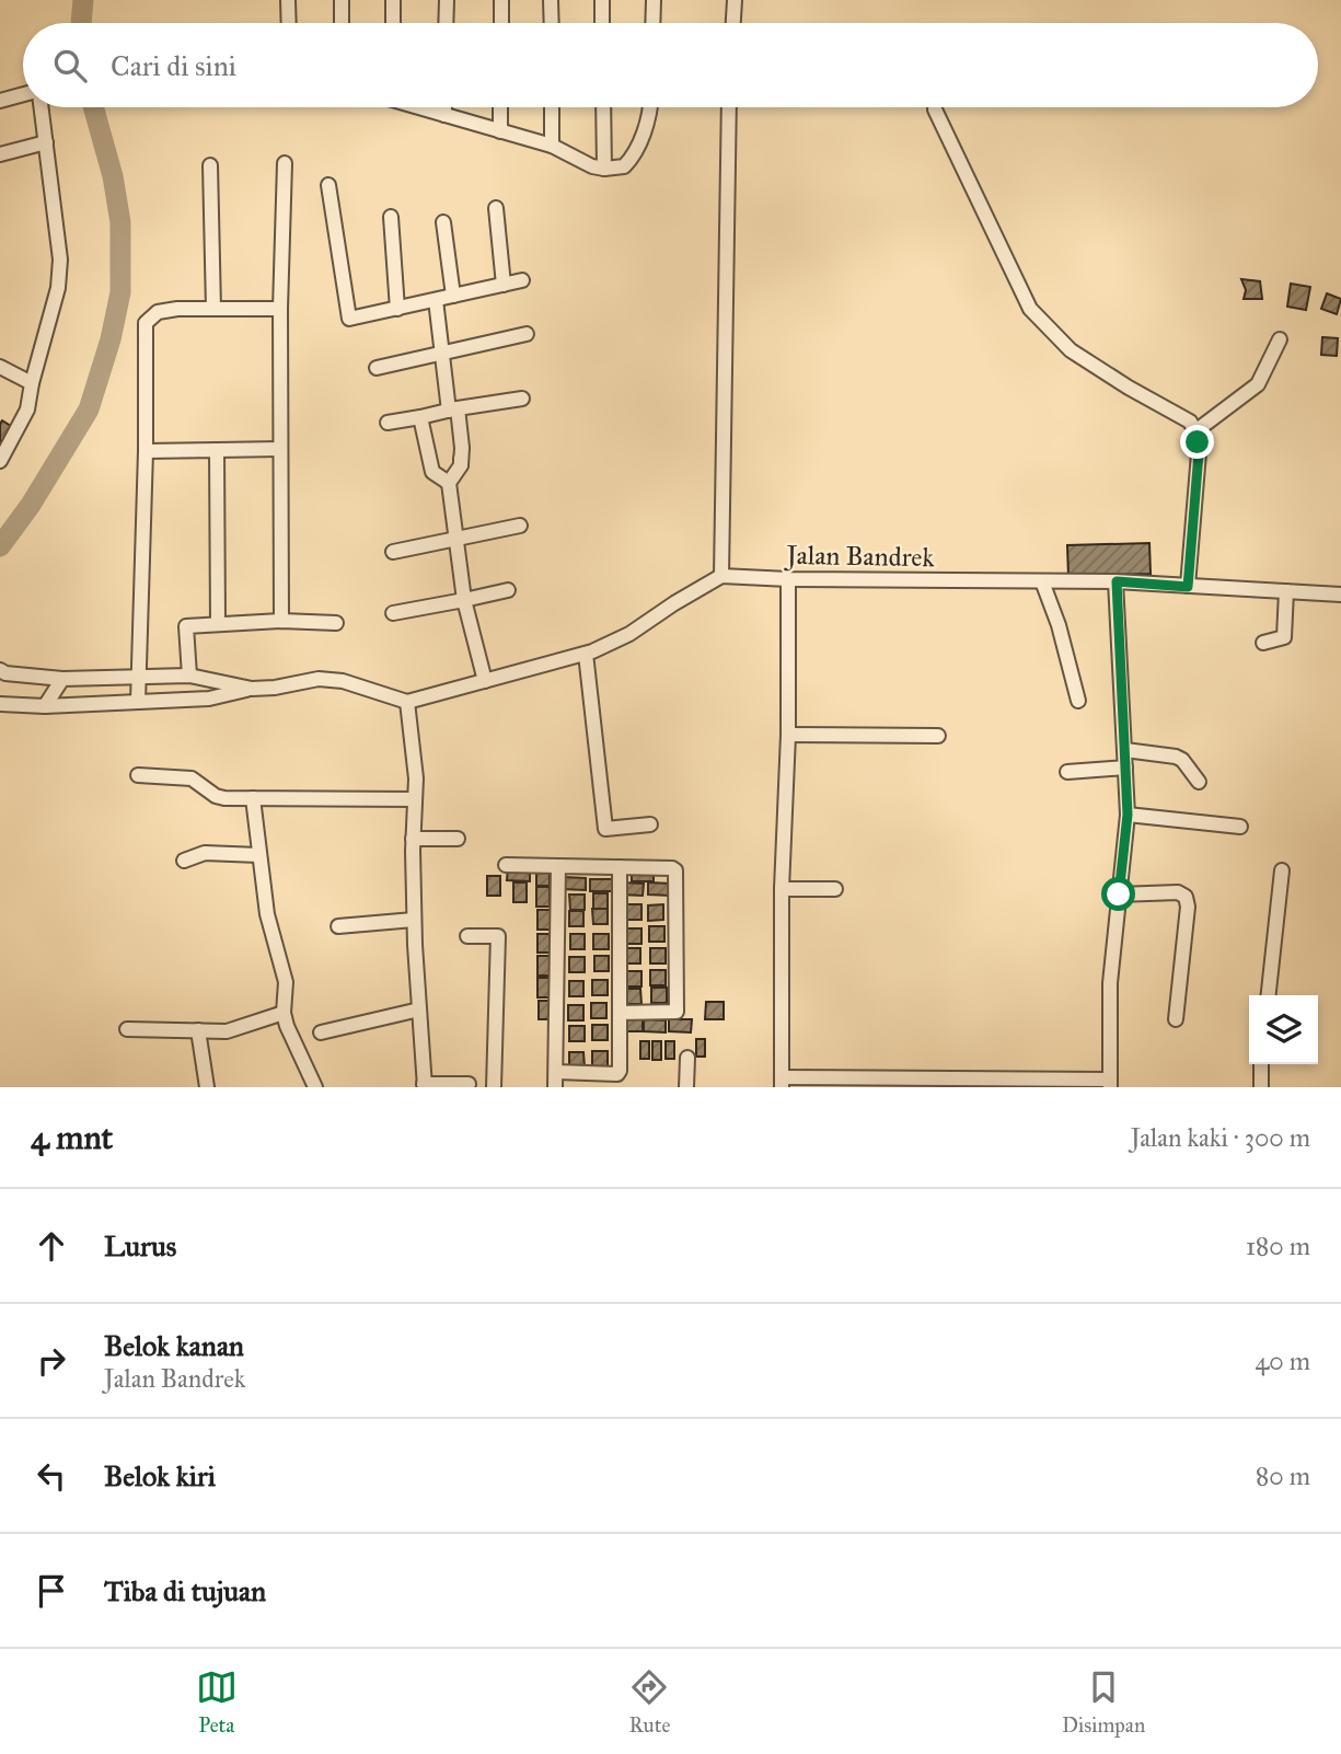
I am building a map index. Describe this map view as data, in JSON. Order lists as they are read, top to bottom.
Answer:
{
  "streets": {
    "street": ["Jalan Bandrek"]
  },
  "page": {
    "search": "Cari di sini",
    "heading": ["4 mnt", "Jalan kaki · 300 m"],
    "list": [
      ["Lurus", "180 m"],
      ["Belok kanan", "Jalan Bandrek", "40 m"],
      ["Belok kiri", "80 m"],
      "Tiba di tujuan"
    ],
    "nav": ["Peta", "Rute", "Disimpan"]
  }
}
